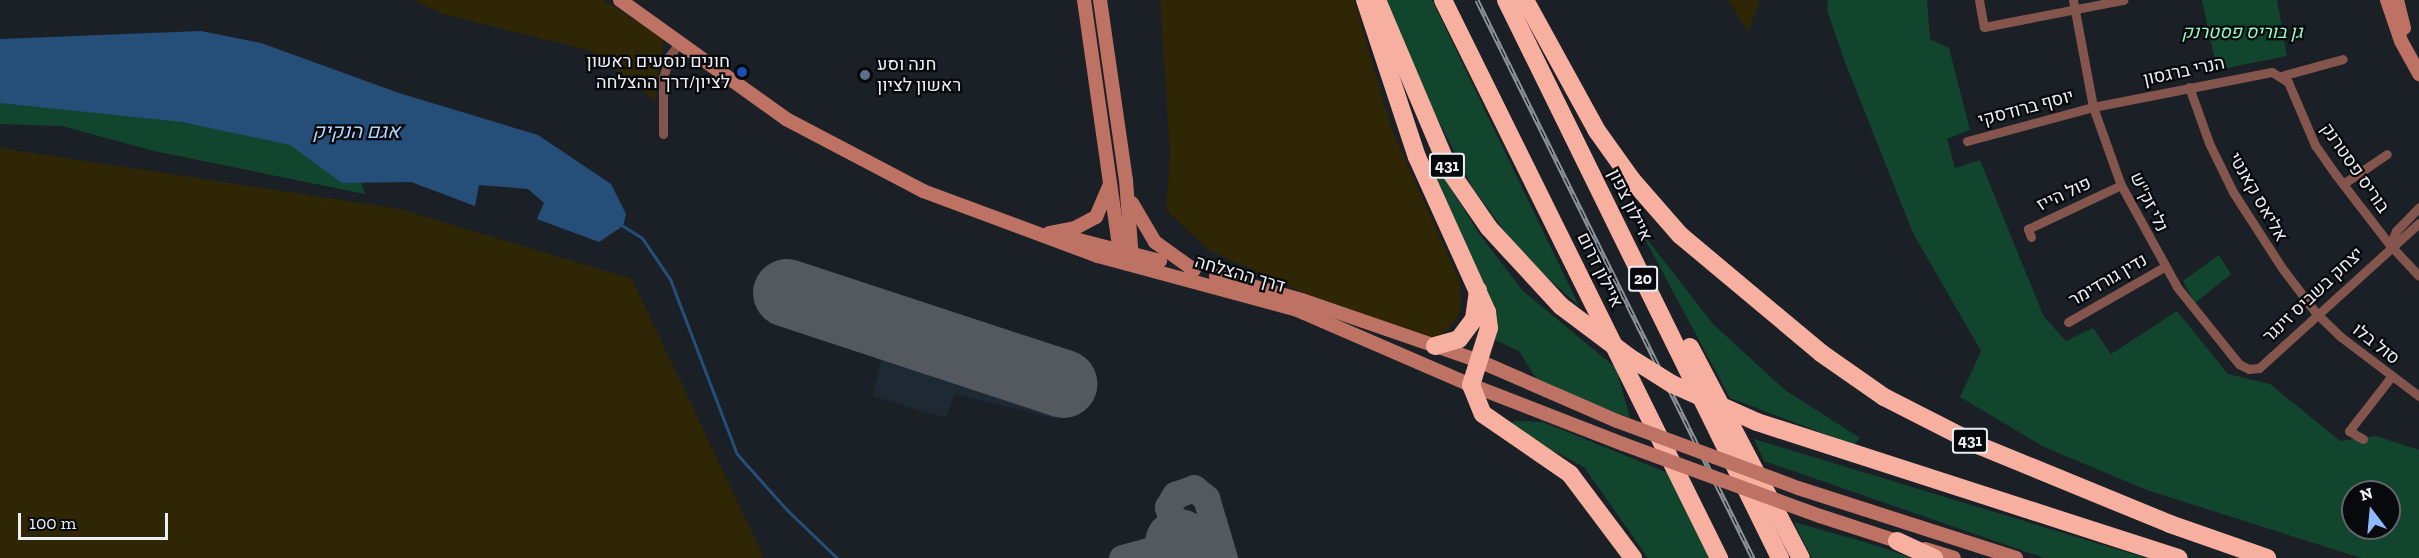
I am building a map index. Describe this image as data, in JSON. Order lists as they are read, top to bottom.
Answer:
{
  "streets": {
    "highway": [
      "431",
      "איילון צפון",
      "איילון דרום",
      "20"
    ],
    "street": [
      "הנרי ברגסון",
      "יוסף ברודסקי",
      "בוריס פסטרנק",
      "פול הייז",
      "אליאס קאנטי",
      "נלי זק\"ש",
      "דרך ההצלחה",
      "נדין גורדימר",
      "יצחק בשביס זינגר",
      "סול בלו"
    ]
  },
  "crossings": [
    ["הנרי ברגסון", "יוסף ברודסקי"],
    ["הנרי ברגסון", "בוריס פסטרנק"],
    ["הנרי ברגסון", "אליאס קאנטי"],
    ["הנרי ברגסון", "נלי זק\"ש"],
    ["יוסף ברודסקי", "נלי זק\"ש"],
    ["בוריס פסטרנק", "יצחק בשביס זינגר"],
    ["פול הייז", "נלי זק\"ש"],
    ["אליאס קאנטי", "יצחק בשביס זינגר"],
    ["אליאס קאנטי", "סול בלו"],
    ["נלי זק\"ש", "נדין גורדימר"],
    ["נלי זק\"ש", "יצחק בשביס זינגר"],
    ["יצחק בשביס זינגר", "סול בלו"]
  ],
  "water": ["אגם הנקיק"],
  "parks": ["גן בוריס פסטרנק"],
  "places": ["חונים נוסעים ראשון לציון/דרך ההצלחה", "חנה וסע ראשון לציון"],
  "scale_bar": "100 m",
  "north": "top"
}
